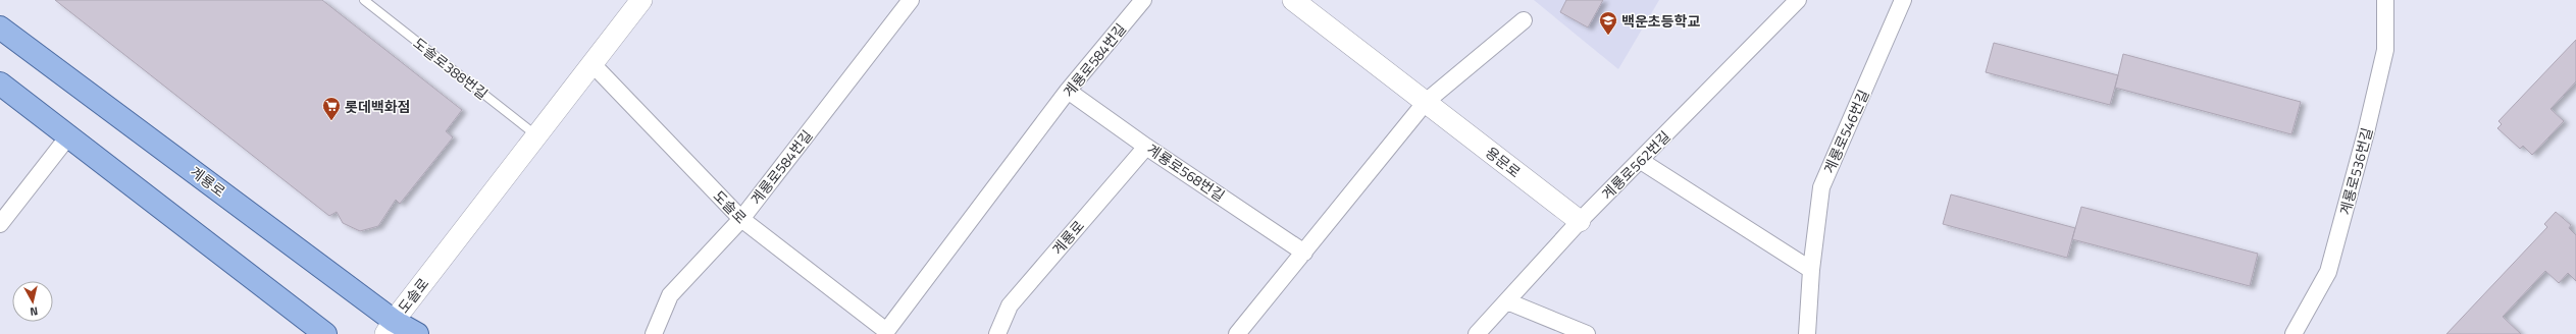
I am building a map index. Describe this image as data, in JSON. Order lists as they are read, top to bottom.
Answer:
{
  "streets": {
    "main road": ["계룡로"],
    "street": [
      "계룡로584번길",
      "계룡로546번길",
      "용문로",
      "계룡로562번길",
      "계룡로536번길",
      "계룡로568번길",
      "도솔로"
    ],
    "lane": ["도솔로388번길"]
  },
  "crossings": [
    ["계룡로584번길", "계룡로568번길"],
    ["계룡로584번길", "도솔로"],
    ["도솔로388번길", "도솔로"],
    ["용문로", "계룡로562번길"],
    ["계룡로568번길", "계룡로"],
    ["계룡로", "도솔로"]
  ],
  "places": {
    "school or university": ["백운초등학교"],
    "supermarket": ["롯데백화점"]
  },
  "north": "bottom"
}
